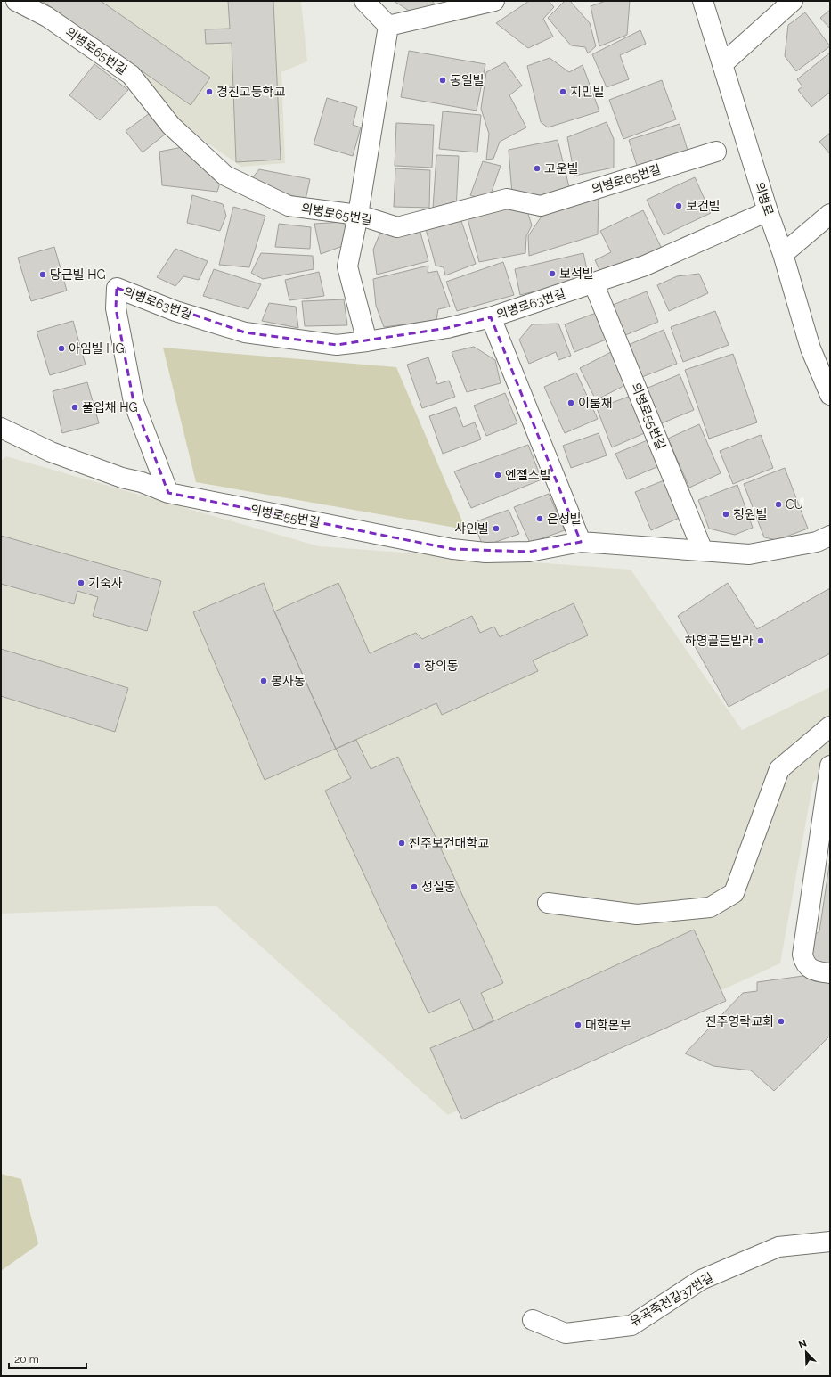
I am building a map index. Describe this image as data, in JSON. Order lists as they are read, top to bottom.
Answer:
{
  "streets": {
    "street": [
      "의병로65번길",
      "의병로",
      "의병로63번길",
      "의병로55번길",
      "유곡죽전길37번길"
    ]
  },
  "crossings": [
    ["의병로", "의병로63번길"],
    ["의병로63번길", "의병로55번길"]
  ],
  "places": [
    "동일빌",
    "경진고등학교",
    "지민빌",
    "고운빌",
    "보건빌",
    "보석빌",
    "당근빌 HG",
    "아임빌 HG",
    "이룸채",
    "풀입채 HG",
    "엔젤스빌",
    "CU",
    "청원빌",
    "은성빌",
    "샤인빌",
    "기숙사",
    "하영골든빌라",
    "창의동",
    "봉사동",
    "진주보건대학교",
    "성실동",
    "진주영락교회",
    "대학본부"
  ],
  "scale_bar": "20 m",
  "north": "top left"
}
